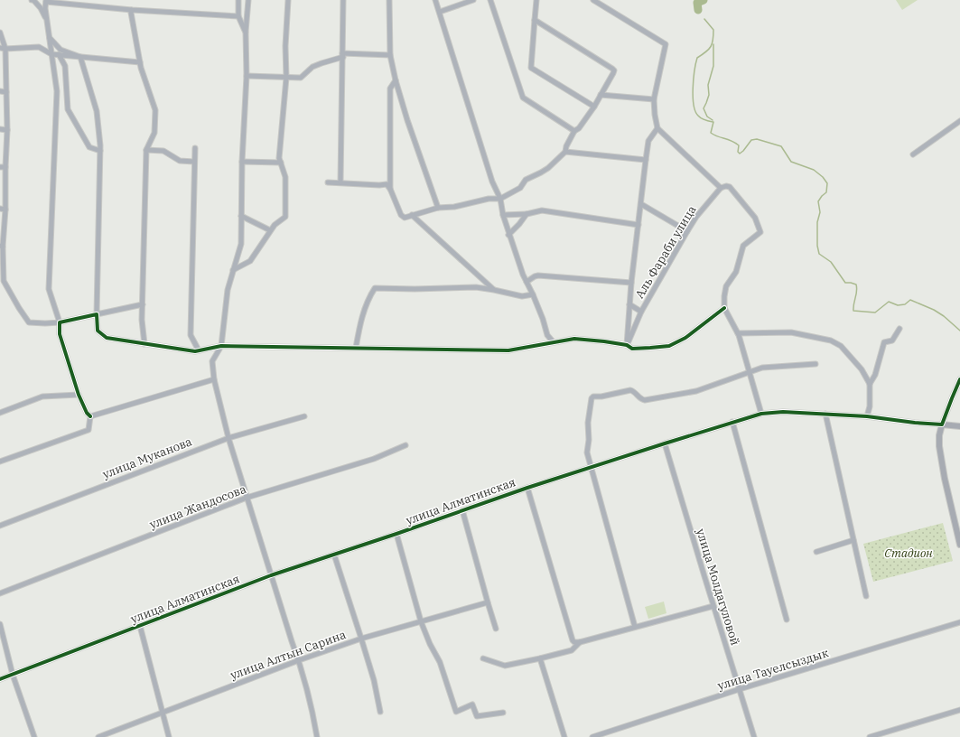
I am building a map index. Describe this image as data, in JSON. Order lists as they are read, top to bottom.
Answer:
{
  "streets": {
    "street": [
      "Аль Фараби улица",
      "улица Муканова",
      "улица Алматинская",
      "улица Жандосова",
      "улица Молдагуловой",
      "улица Алтын Сарина",
      "улица Тауелсыздык"
    ]
  },
  "crossings": [
    ["улица Алматинская", "улица Молдагуловой"],
    ["улица Молдагуловой", "улица Тауелсыздык"]
  ],
  "parks": ["Стадион"]
}
